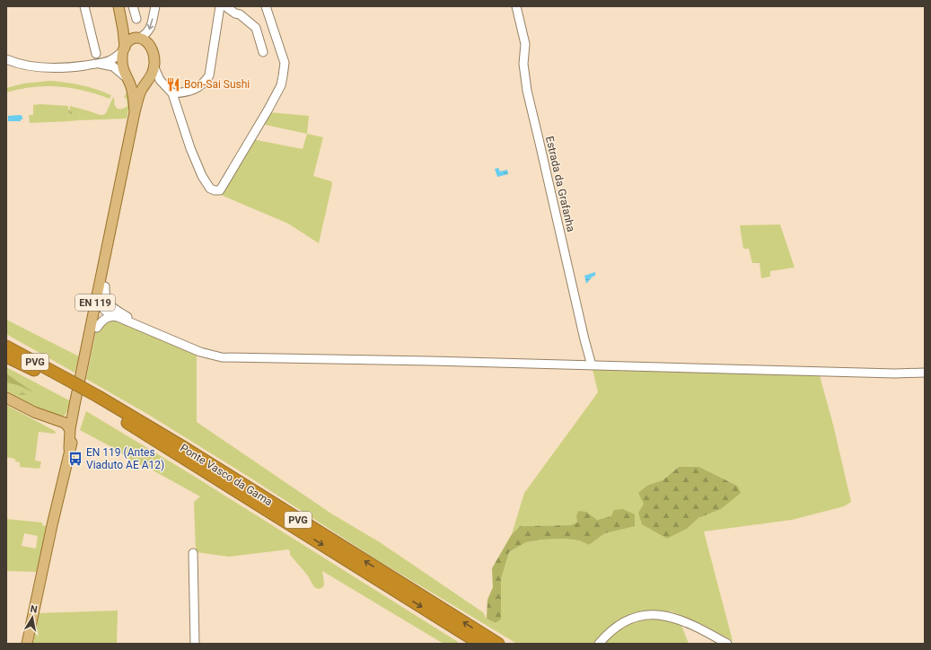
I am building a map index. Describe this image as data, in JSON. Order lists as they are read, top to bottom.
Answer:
{
  "streets": {
    "highway": ["PVG", "Ponte Vasco da Gama"],
    "main road": ["EN 119"],
    "street": ["Estrada da Grafanha"]
  },
  "places": {
    "restaurant": ["Bon-Sai Sushi"],
    "bus stop": ["EN 119 (Antes Viaduto AE A12)"]
  },
  "north": "top"
}
